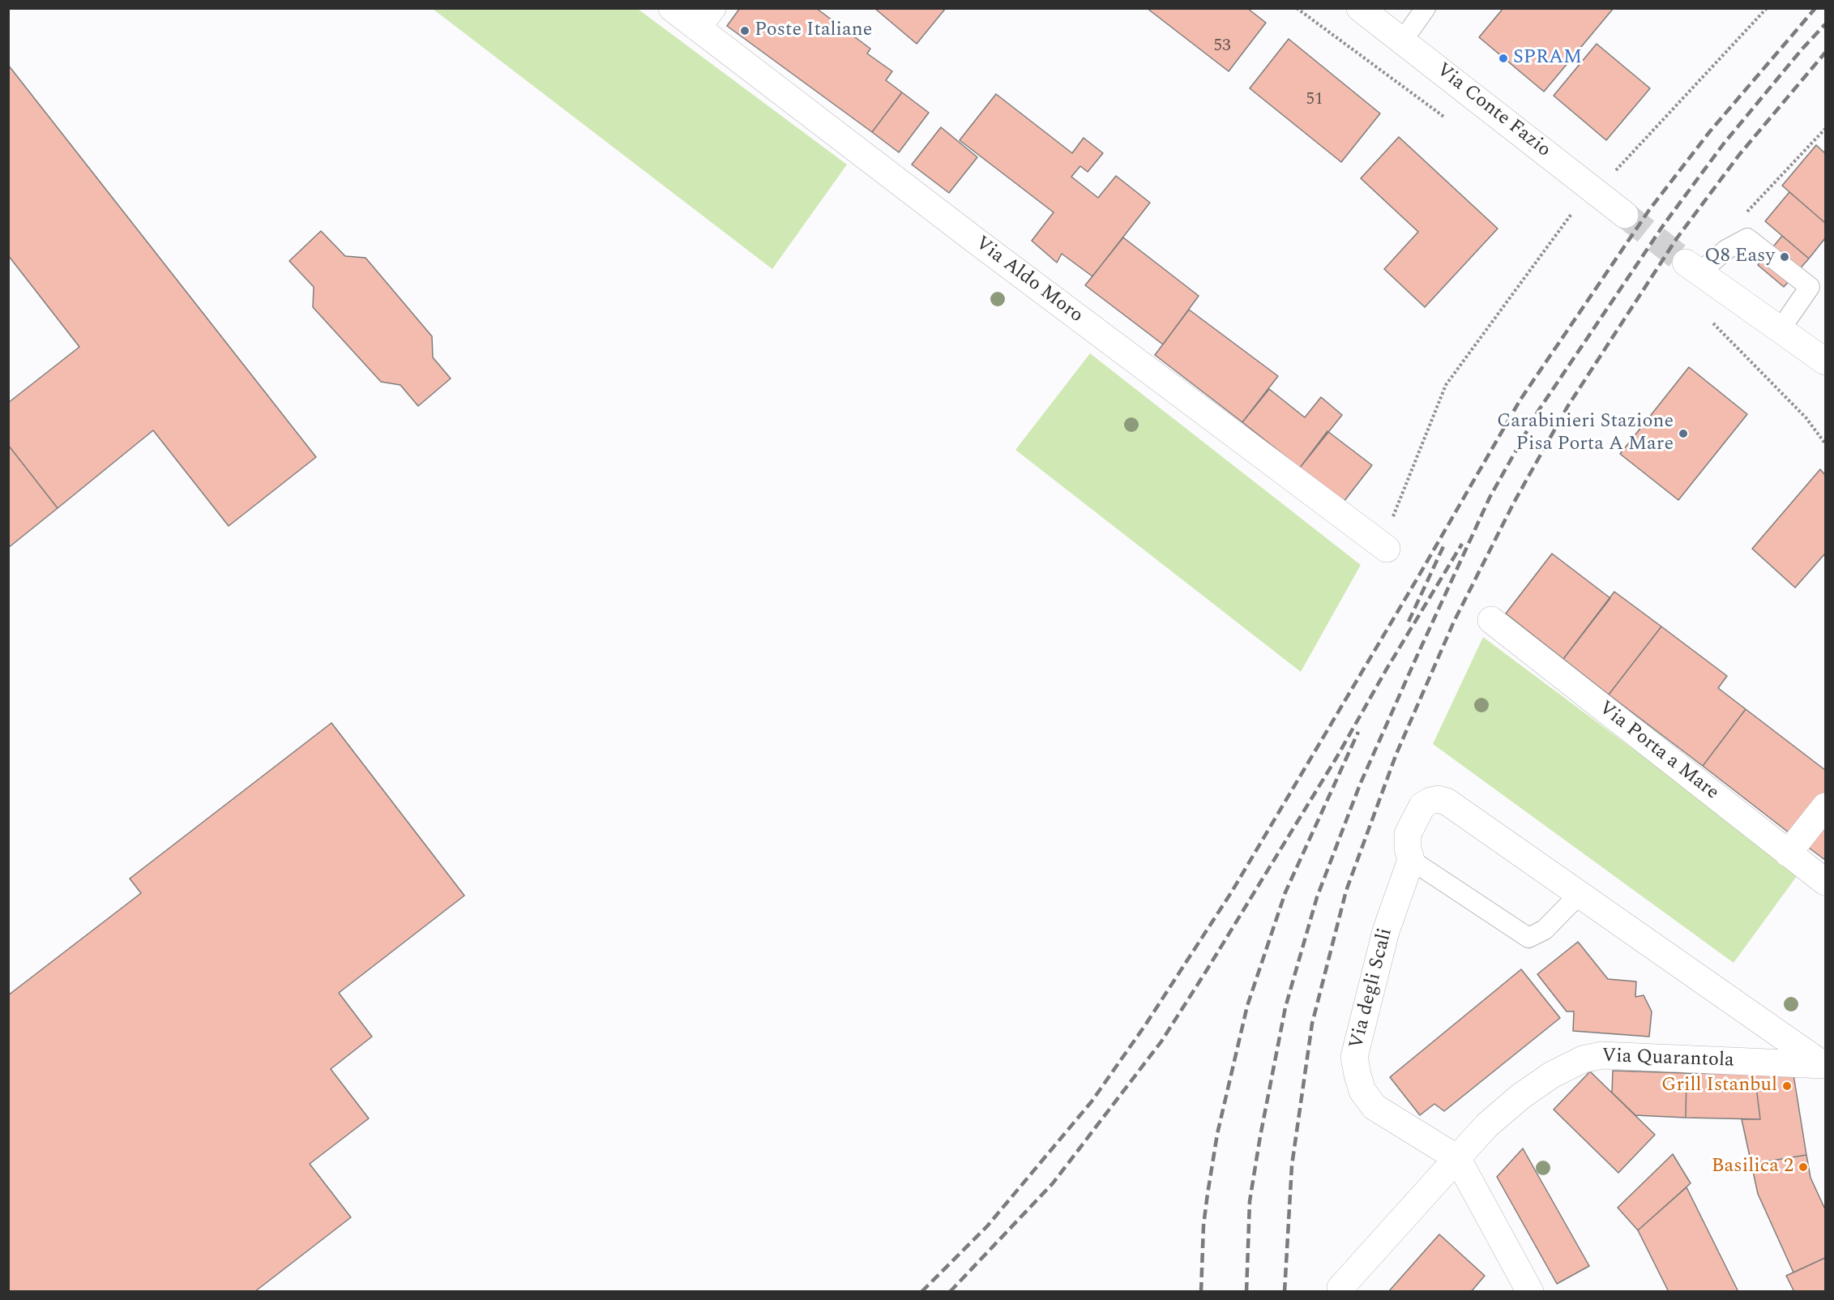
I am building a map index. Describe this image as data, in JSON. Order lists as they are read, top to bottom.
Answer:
{
  "streets": {
    "street": [
      "Via Conte Fazio",
      "Via Aldo Moro",
      "Via Porta a Mare",
      "Via degli Scali",
      "Via Quarantola"
    ]
  },
  "crossings": [
    ["Via degli Scali", "Via Quarantola"]
  ],
  "places": [
    "Poste Italiane",
    "SPRAM",
    "Q8 Easy",
    "Carabinieri Stazione Pisa Porta A Mare",
    "Grill Istanbul",
    "Basilica 2"
  ],
  "house_numbers": ["53", "51"]
}
